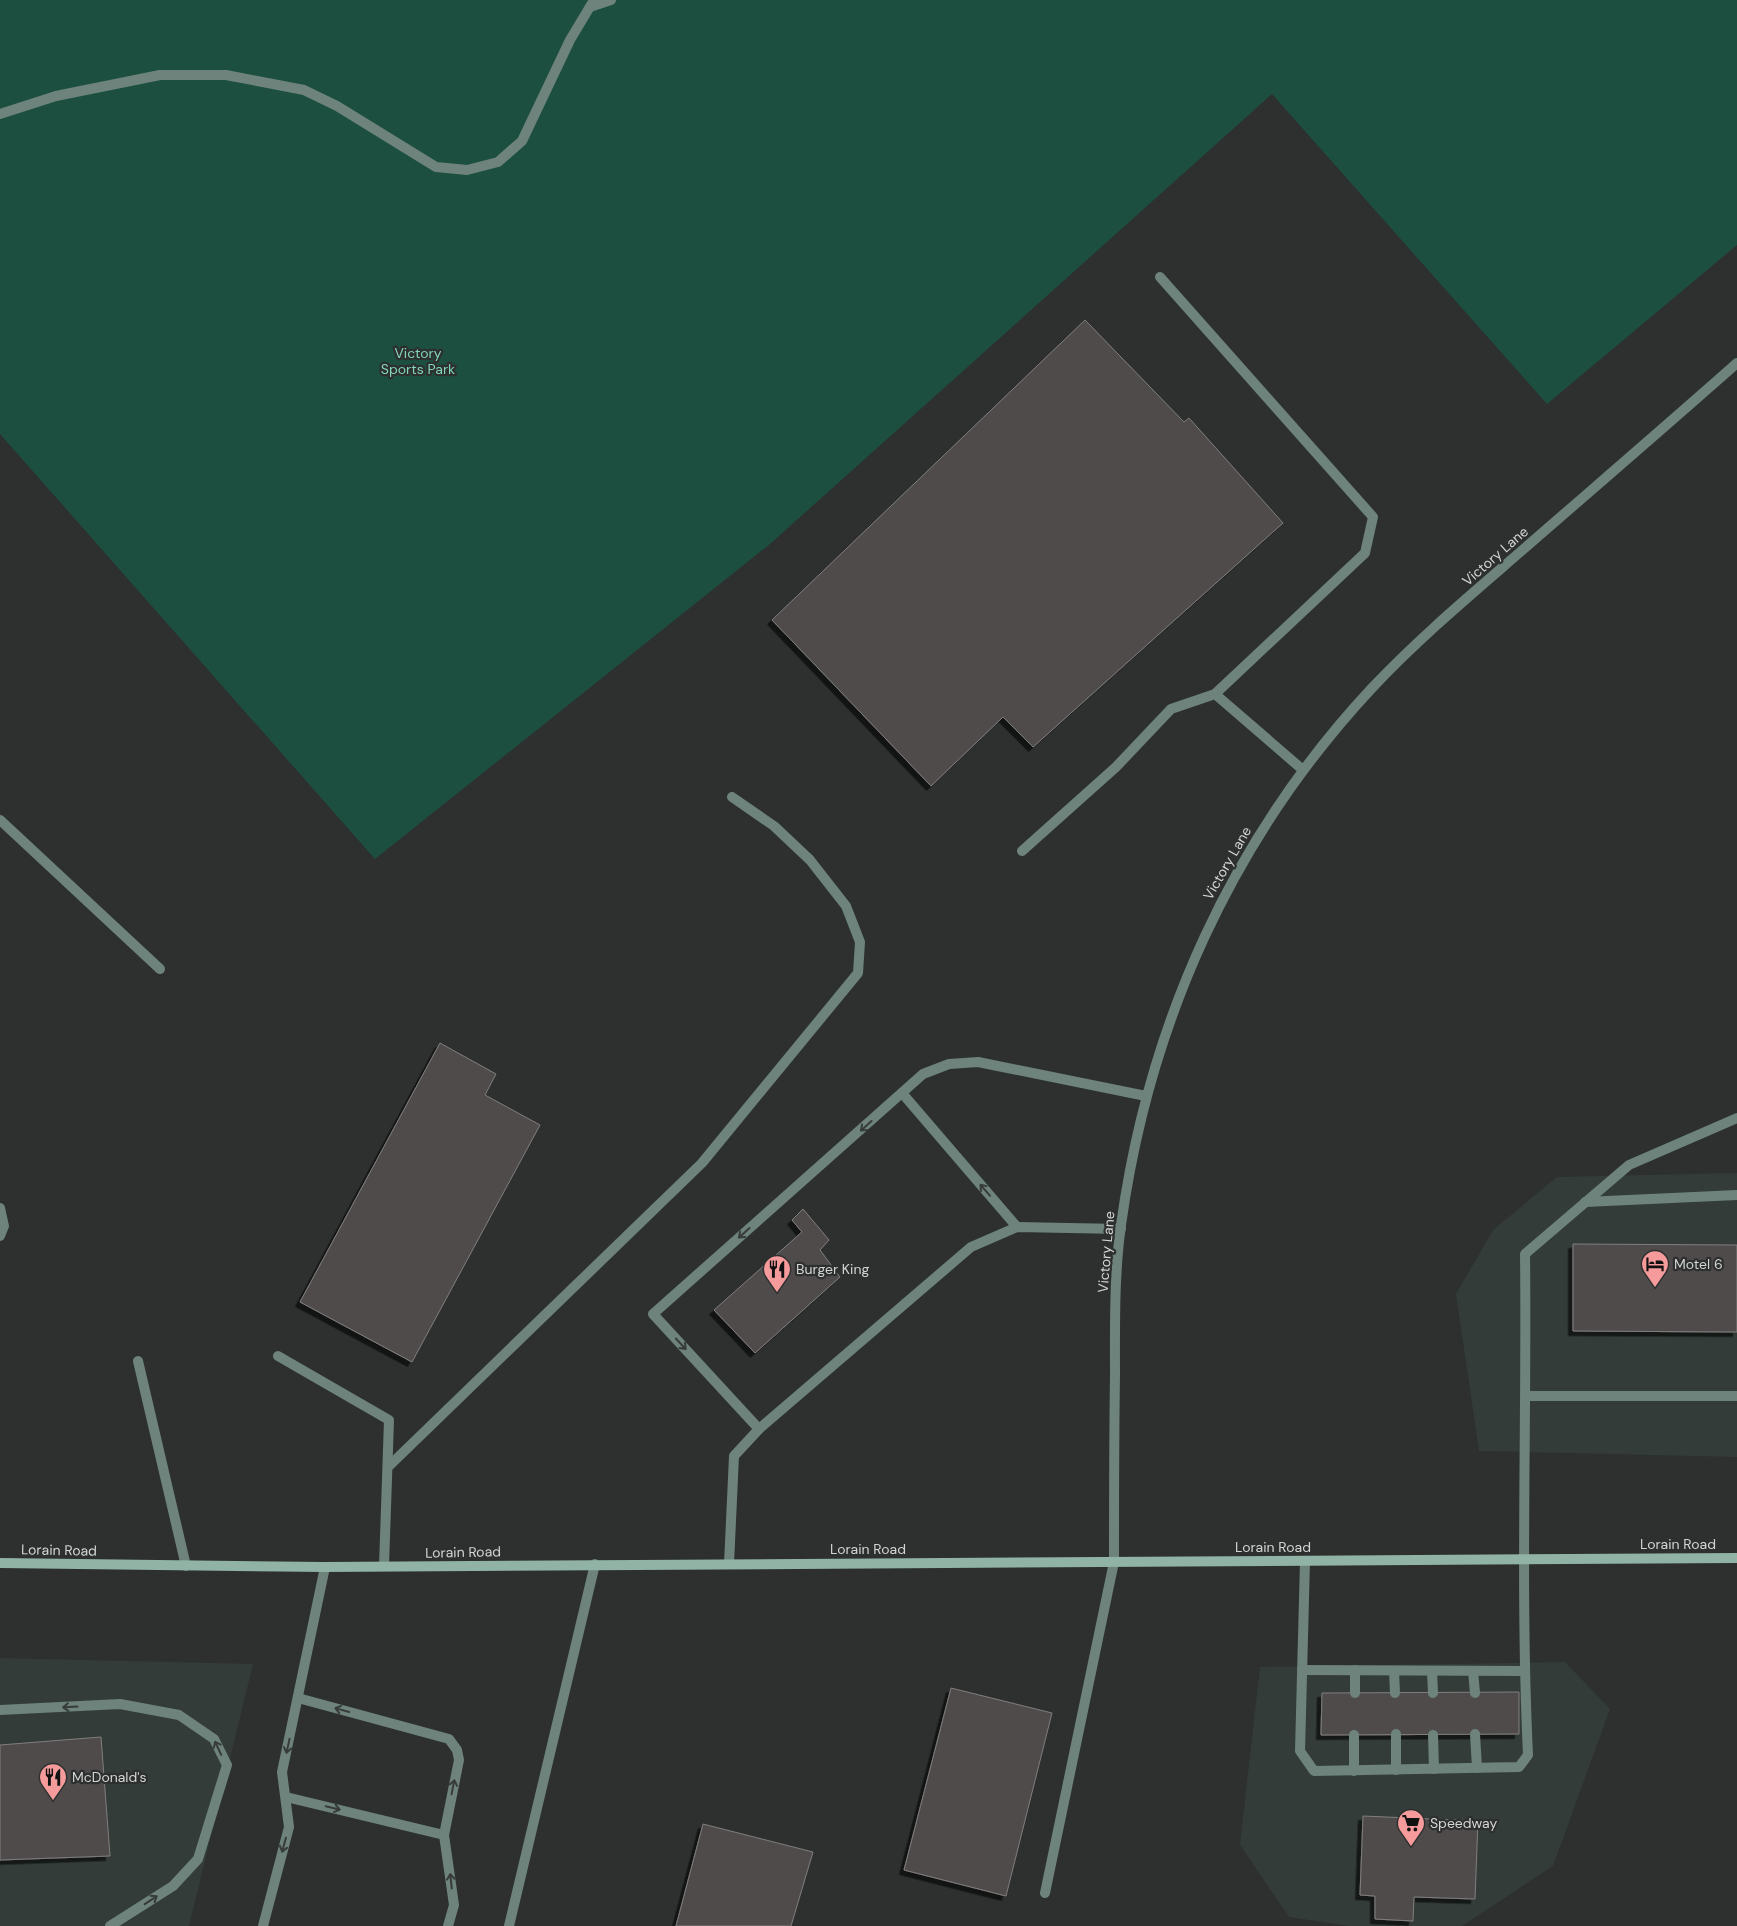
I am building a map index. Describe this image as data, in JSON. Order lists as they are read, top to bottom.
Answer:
{
  "streets": {
    "main road": ["Lorain Road"],
    "street": ["Victory Lane"]
  },
  "crossings": [
    ["Victory Lane", "Lorain Road"]
  ],
  "parks": ["Victory Sports Park"],
  "places": {
    "hotel": ["Motel 6"],
    "restaurant": ["Burger King", "McDonald's"],
    "supermarket": ["Speedway"]
  }
}
